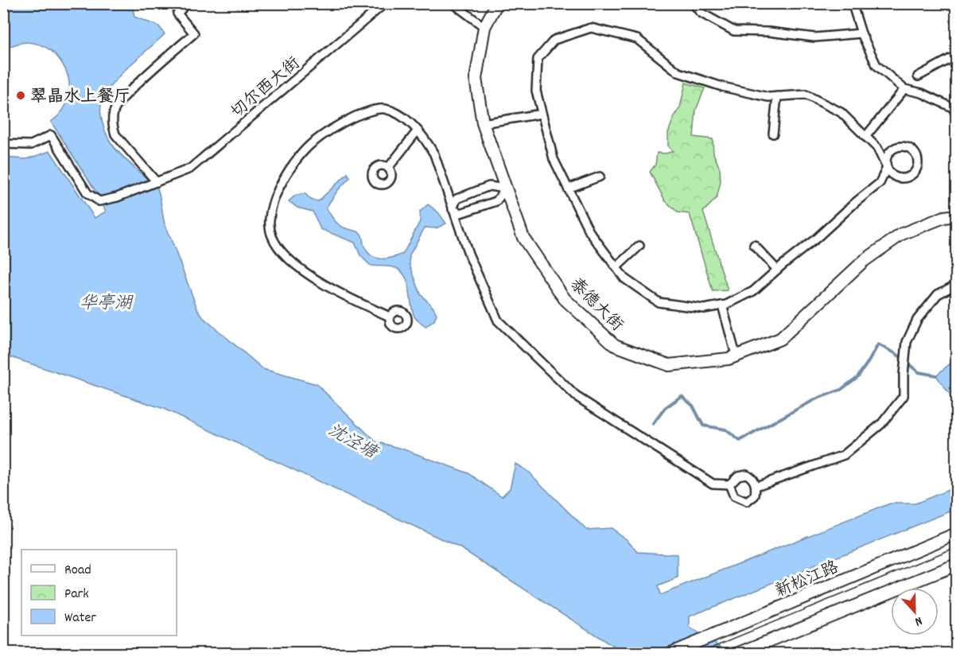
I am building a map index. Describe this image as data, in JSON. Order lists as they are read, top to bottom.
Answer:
{
  "streets": {
    "street": ["切尔西大街", "泰德大街", "新松江路"]
  },
  "water": ["华亭湖", "沈泾塘"],
  "places": ["翠晶水上餐厅"],
  "legend": ["Road", "Park", "Water"],
  "north": "bottom"
}
